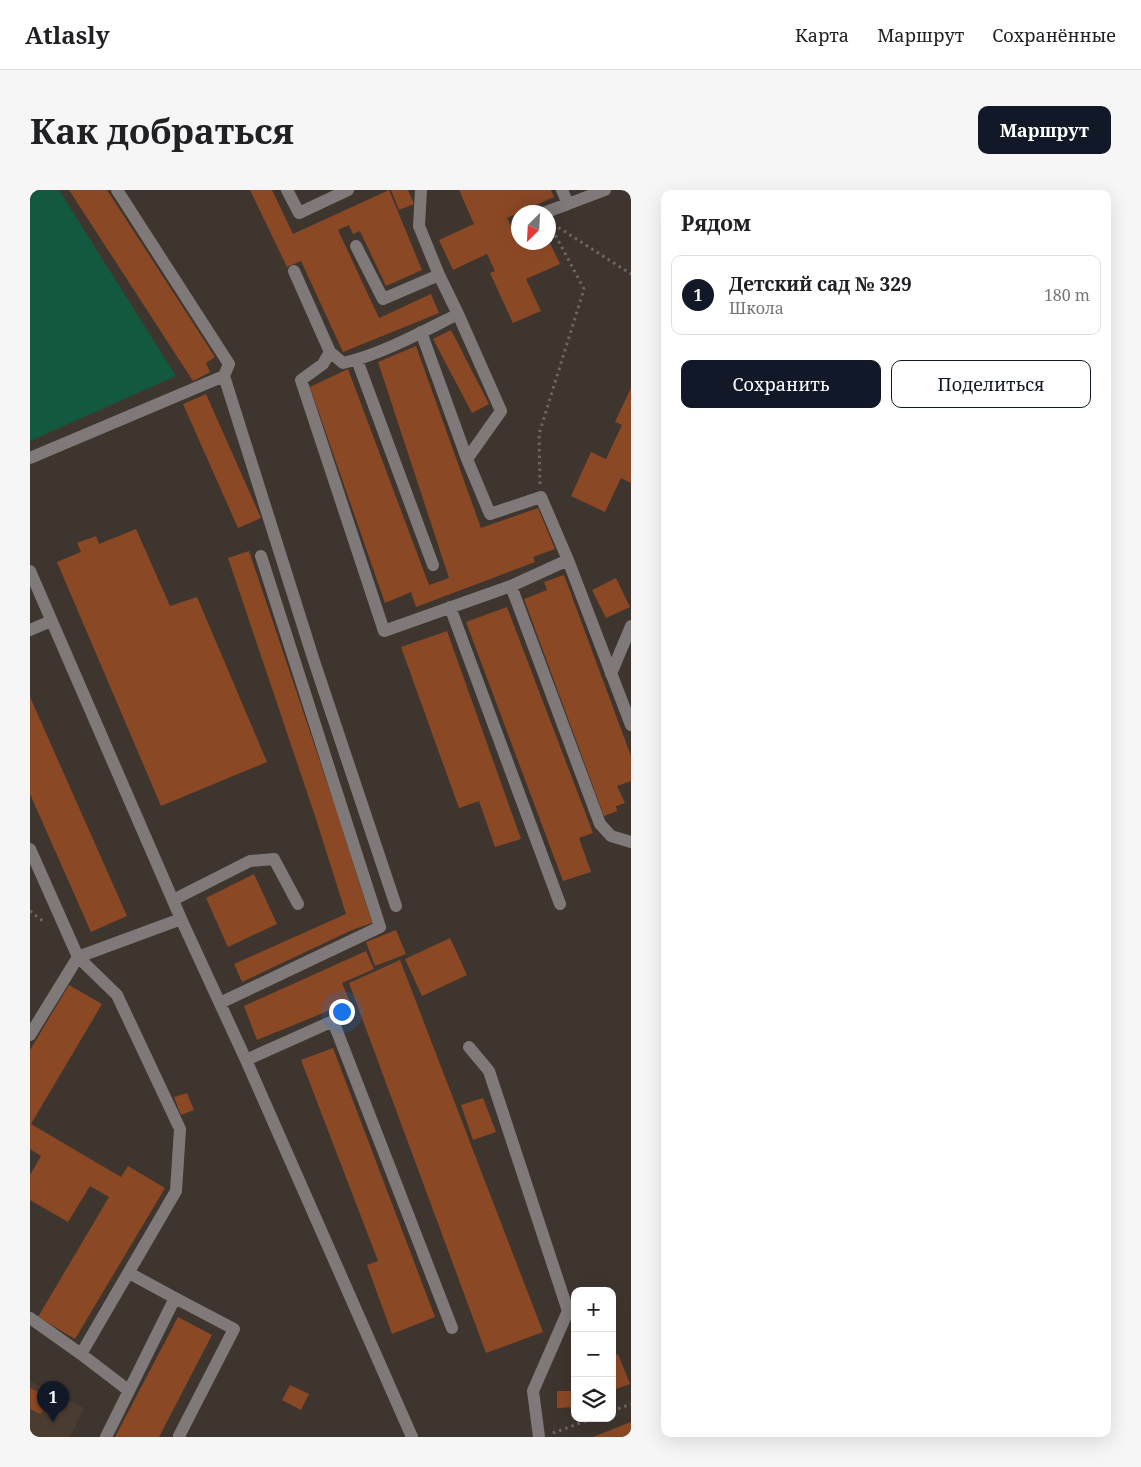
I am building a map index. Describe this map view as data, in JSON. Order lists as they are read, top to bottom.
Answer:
{
  "north": "bottom left",
  "page": {
    "header": "Atlasly",
    "nav": ["Карта", "Маршрут", "Сохранённые"],
    "buttons": [
      "Маршрут",
      ["Сохранить", "Поделиться"]
    ],
    "title": "Как добраться",
    "heading": "Рядом",
    "list": [
      {
        "mark": "1",
        "name": "Детский сад № 329",
        "note": "Школа",
        "value": "180 m"
      }
    ],
    "map_buttons": ["+", "−"],
    "pins": "1"
  }
}
